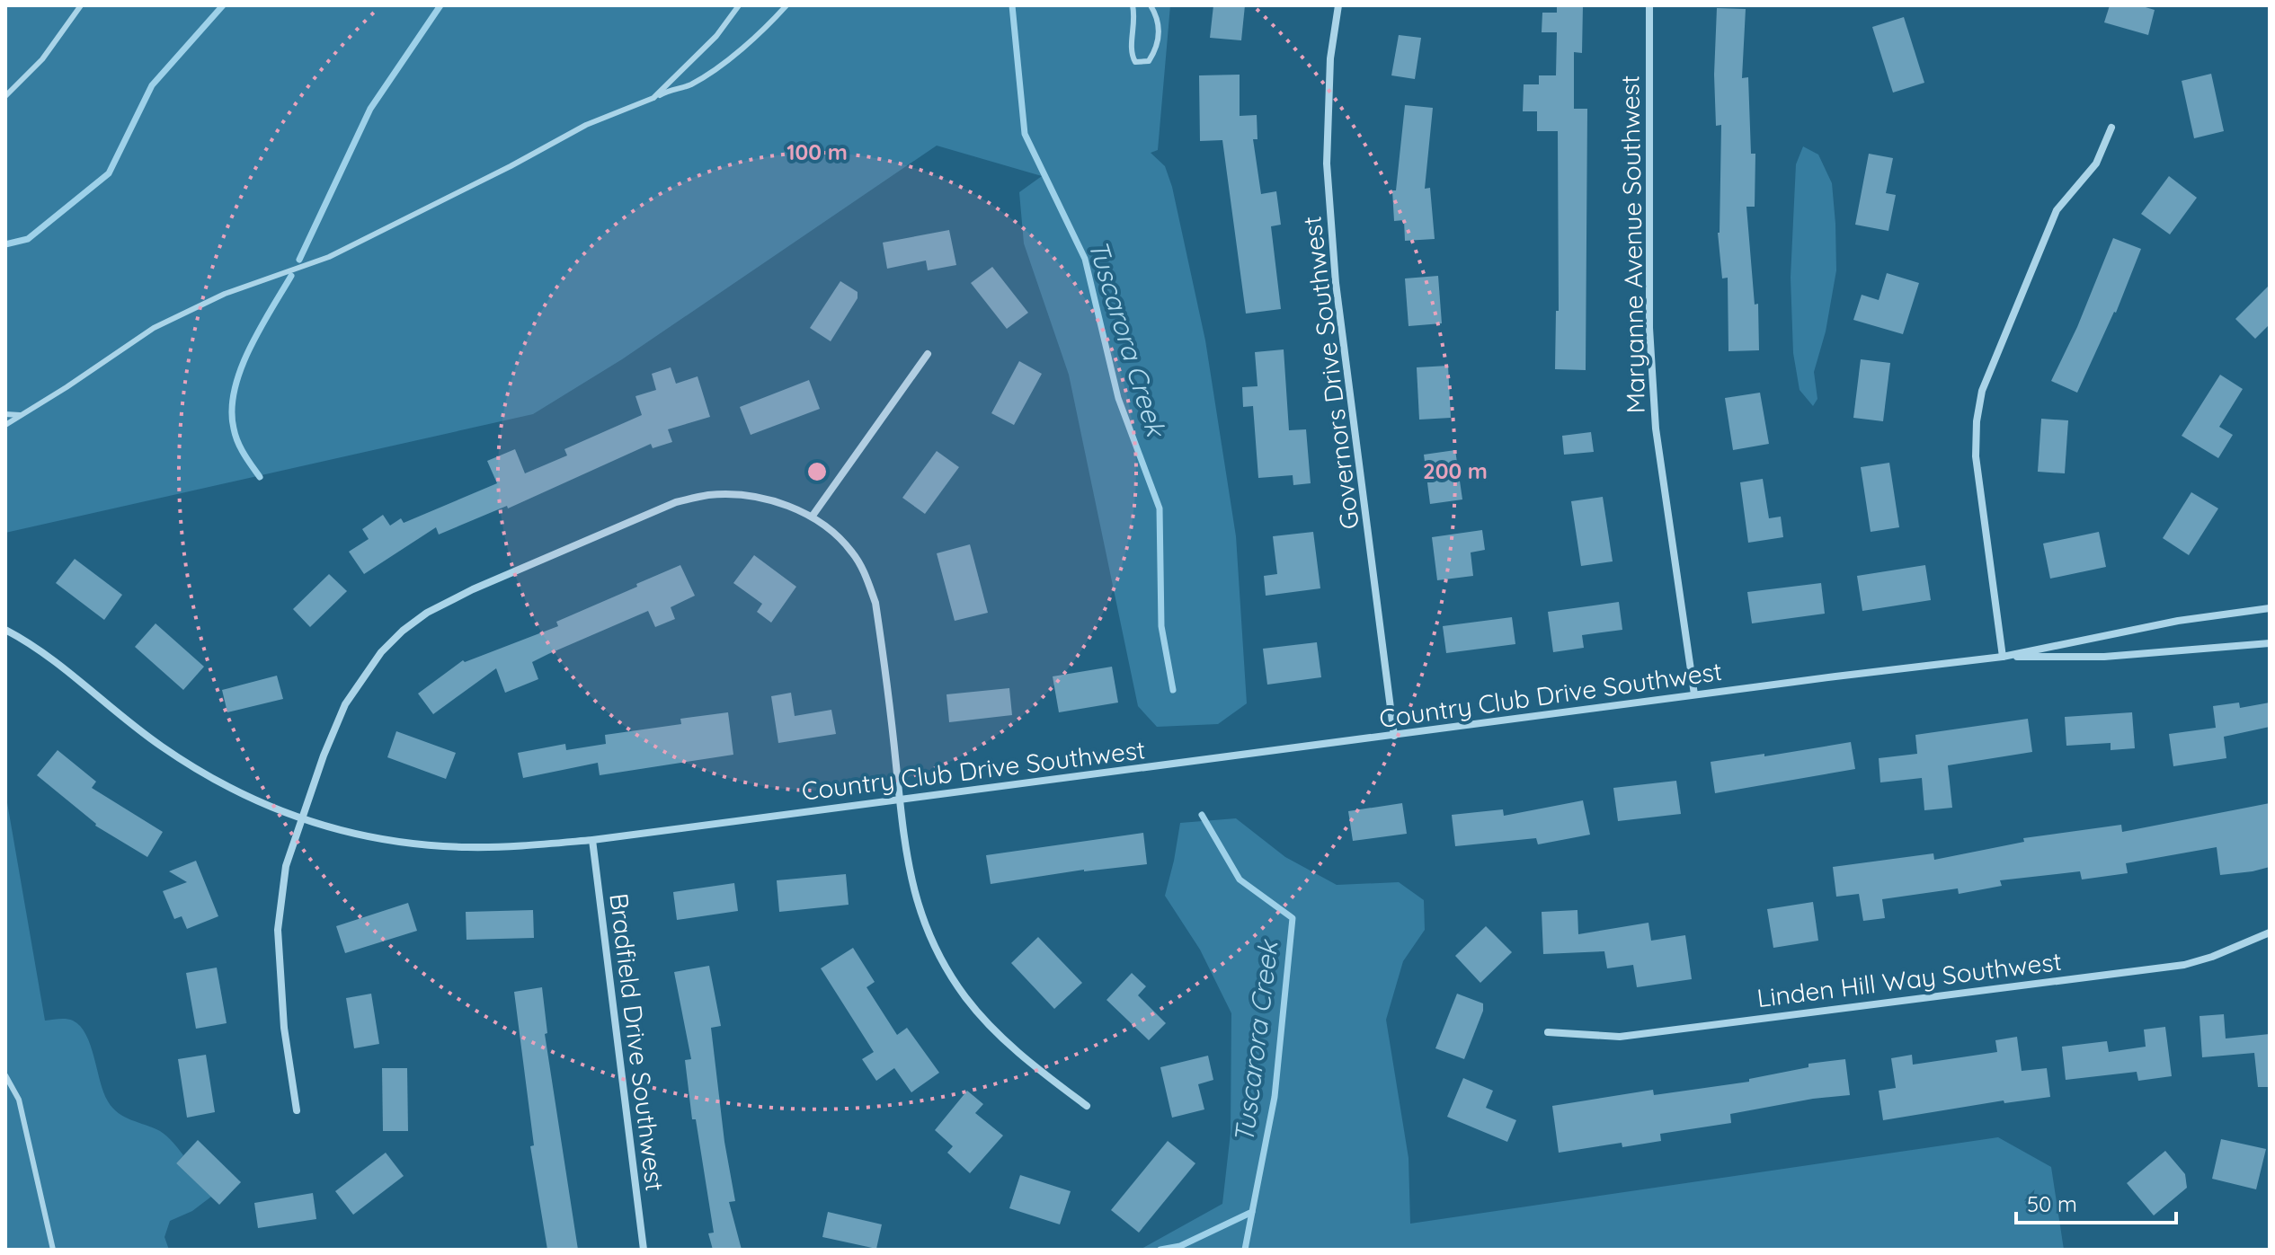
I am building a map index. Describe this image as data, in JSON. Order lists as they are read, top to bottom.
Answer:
{
  "streets": {
    "street": [
      "Maryanne Avenue Southwest",
      "Governors Drive Southwest",
      "Country Club Drive Southwest",
      "Linden Hill Way Southwest",
      "Bradfield Drive Southwest"
    ]
  },
  "crossings": [
    ["Maryanne Avenue Southwest", "Country Club Drive Southwest"],
    ["Governors Drive Southwest", "Country Club Drive Southwest"],
    ["Country Club Drive Southwest", "Bradfield Drive Southwest"]
  ],
  "water": ["Tuscarora Creek"],
  "scale_bar": "50 m",
  "rings": ["100 m", "200 m"]
}
